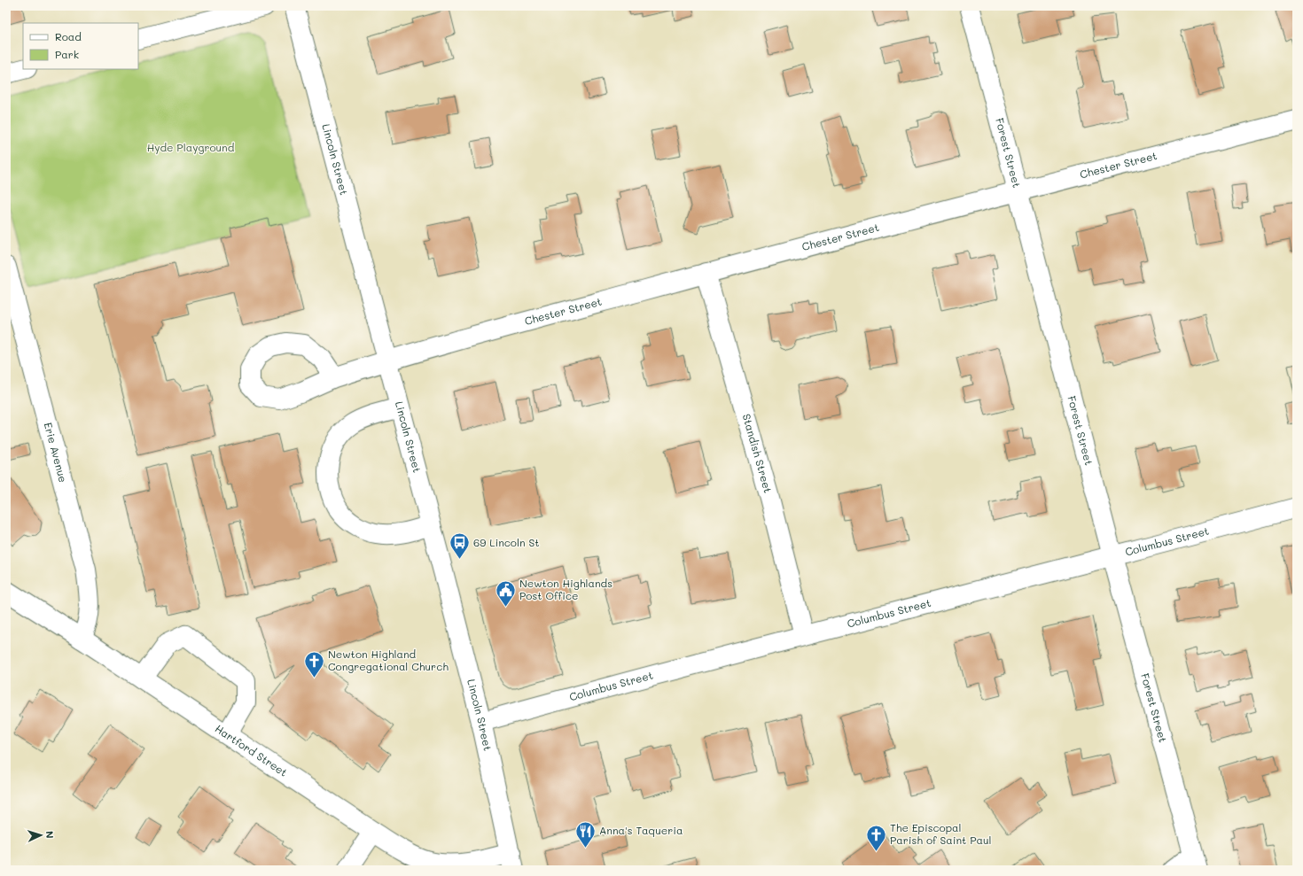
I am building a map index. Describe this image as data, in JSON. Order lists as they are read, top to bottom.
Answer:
{
  "streets": {
    "street": [
      "Forest Street",
      "Lincoln Street",
      "Chester Street",
      "Erie Avenue",
      "Standish Street",
      "Columbus Street",
      "Hartford Street"
    ]
  },
  "crossings": [
    ["Forest Street", "Chester Street"],
    ["Forest Street", "Columbus Street"],
    ["Lincoln Street", "Chester Street"],
    ["Lincoln Street", "Columbus Street"],
    ["Lincoln Street", "Hartford Street"],
    ["Chester Street", "Standish Street"],
    ["Erie Avenue", "Hartford Street"],
    ["Standish Street", "Columbus Street"]
  ],
  "parks": ["Hyde Playground"],
  "places": {
    "bus stop": ["69 Lincoln St"],
    "public building": ["Newton Highlands Post Office"],
    "church": ["Newton Highland Congregational Church", "The Episcopal Parish of Saint Paul"],
    "restaurant": ["Anna's Taqueria"]
  },
  "legend": ["Road", "Park"],
  "north": "right"
}
